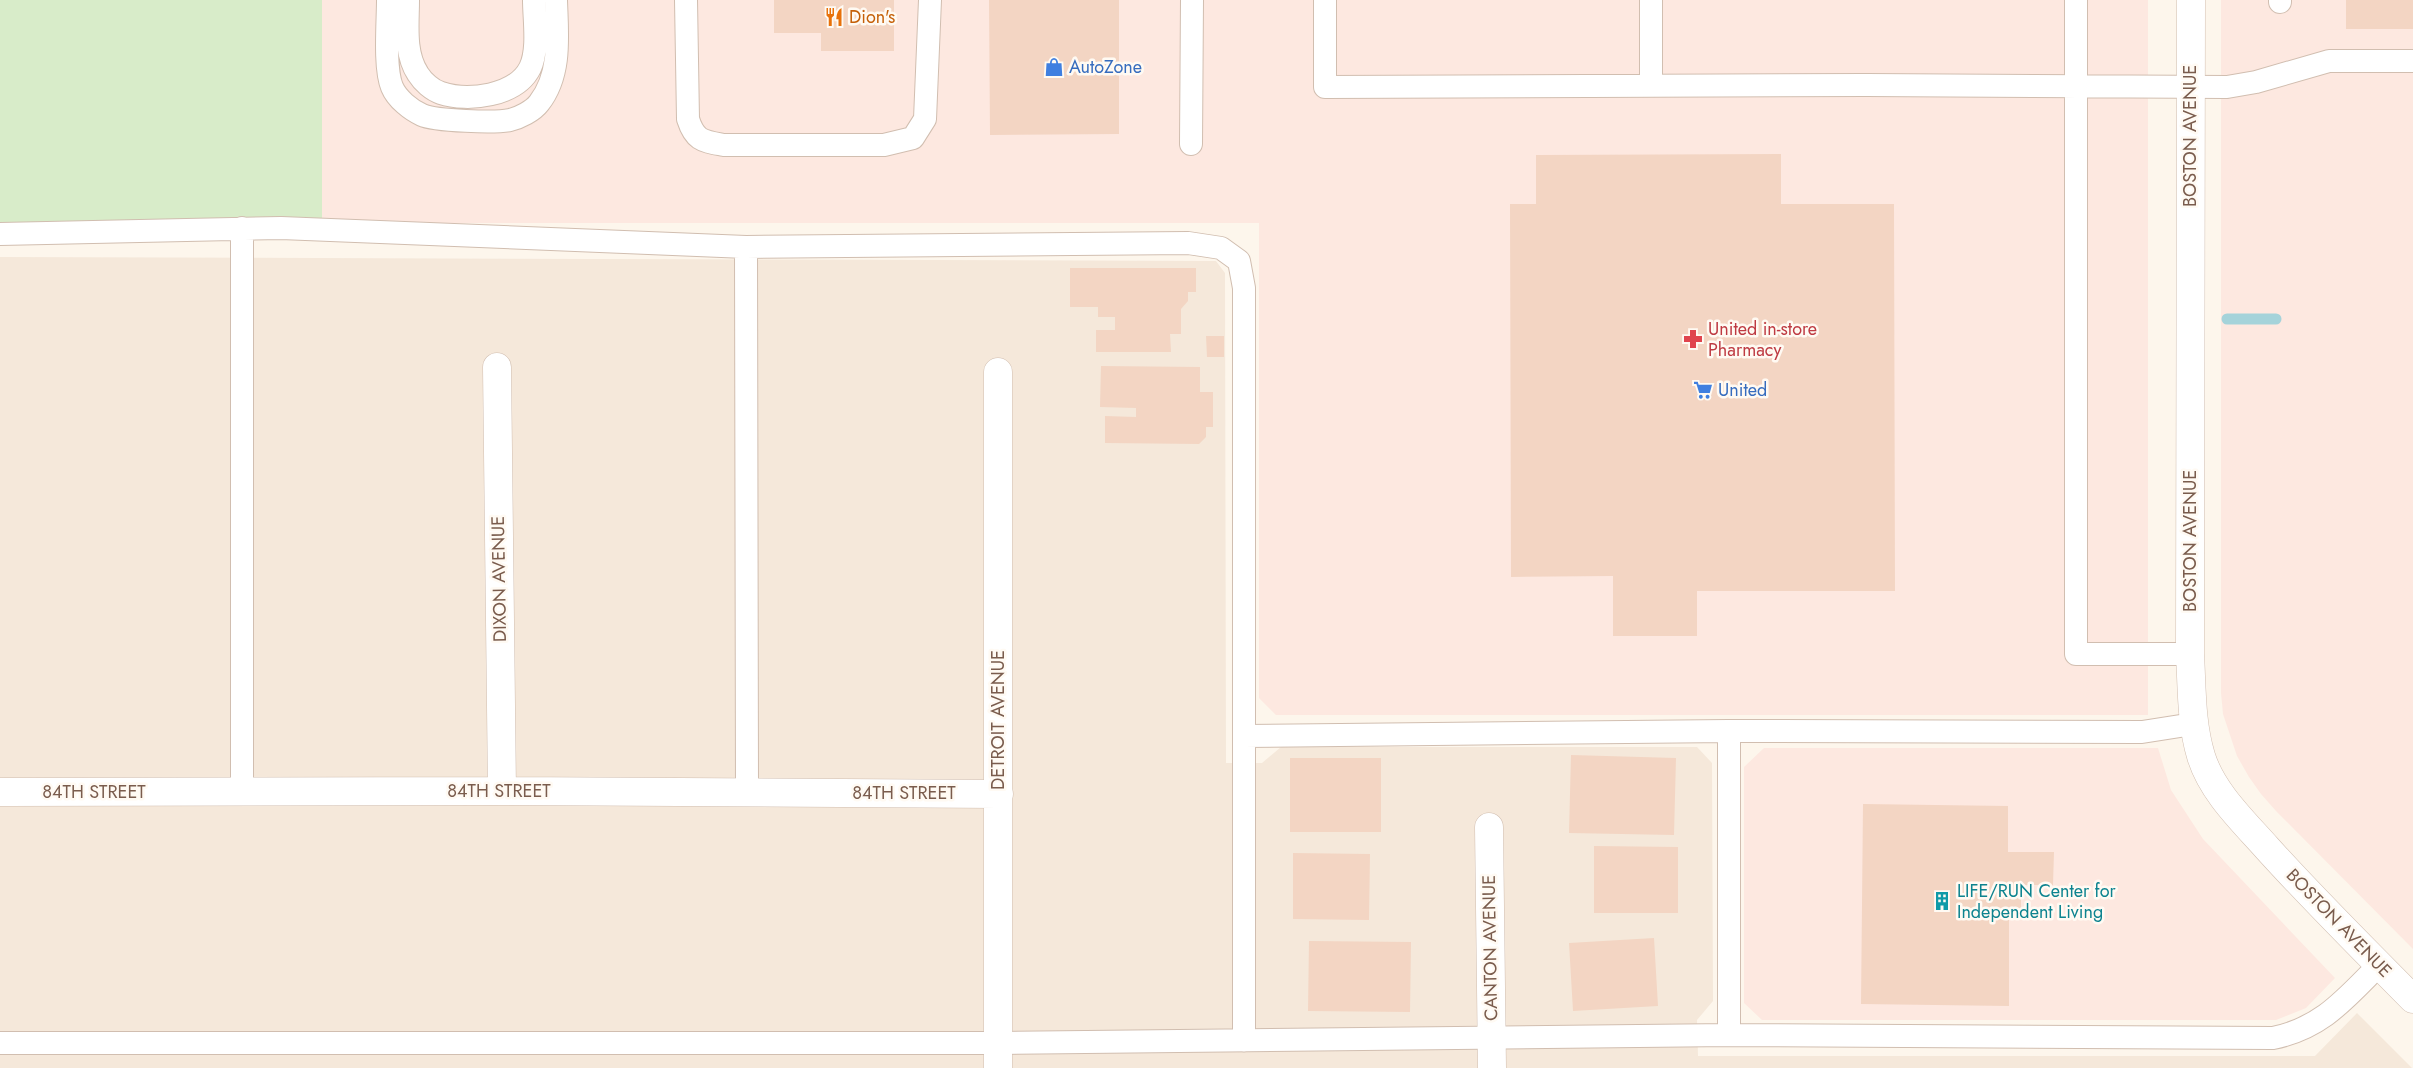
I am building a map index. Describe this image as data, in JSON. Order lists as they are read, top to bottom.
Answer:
{
  "streets": {
    "street": [
      "BOSTON AVENUE",
      "DIXON AVENUE",
      "DETROIT AVENUE",
      "84TH STREET",
      "CANTON AVENUE"
    ]
  },
  "crossings": [
    ["DIXON AVENUE", "84TH STREET"],
    ["DETROIT AVENUE", "84TH STREET"]
  ],
  "places": {
    "restaurant": ["Dion's"],
    "shop": ["AutoZone"],
    "pharmacy": ["United in-store Pharmacy"],
    "supermarket": ["United"],
    "building": ["LIFE/RUN Center for Independent Living"]
  }
}
